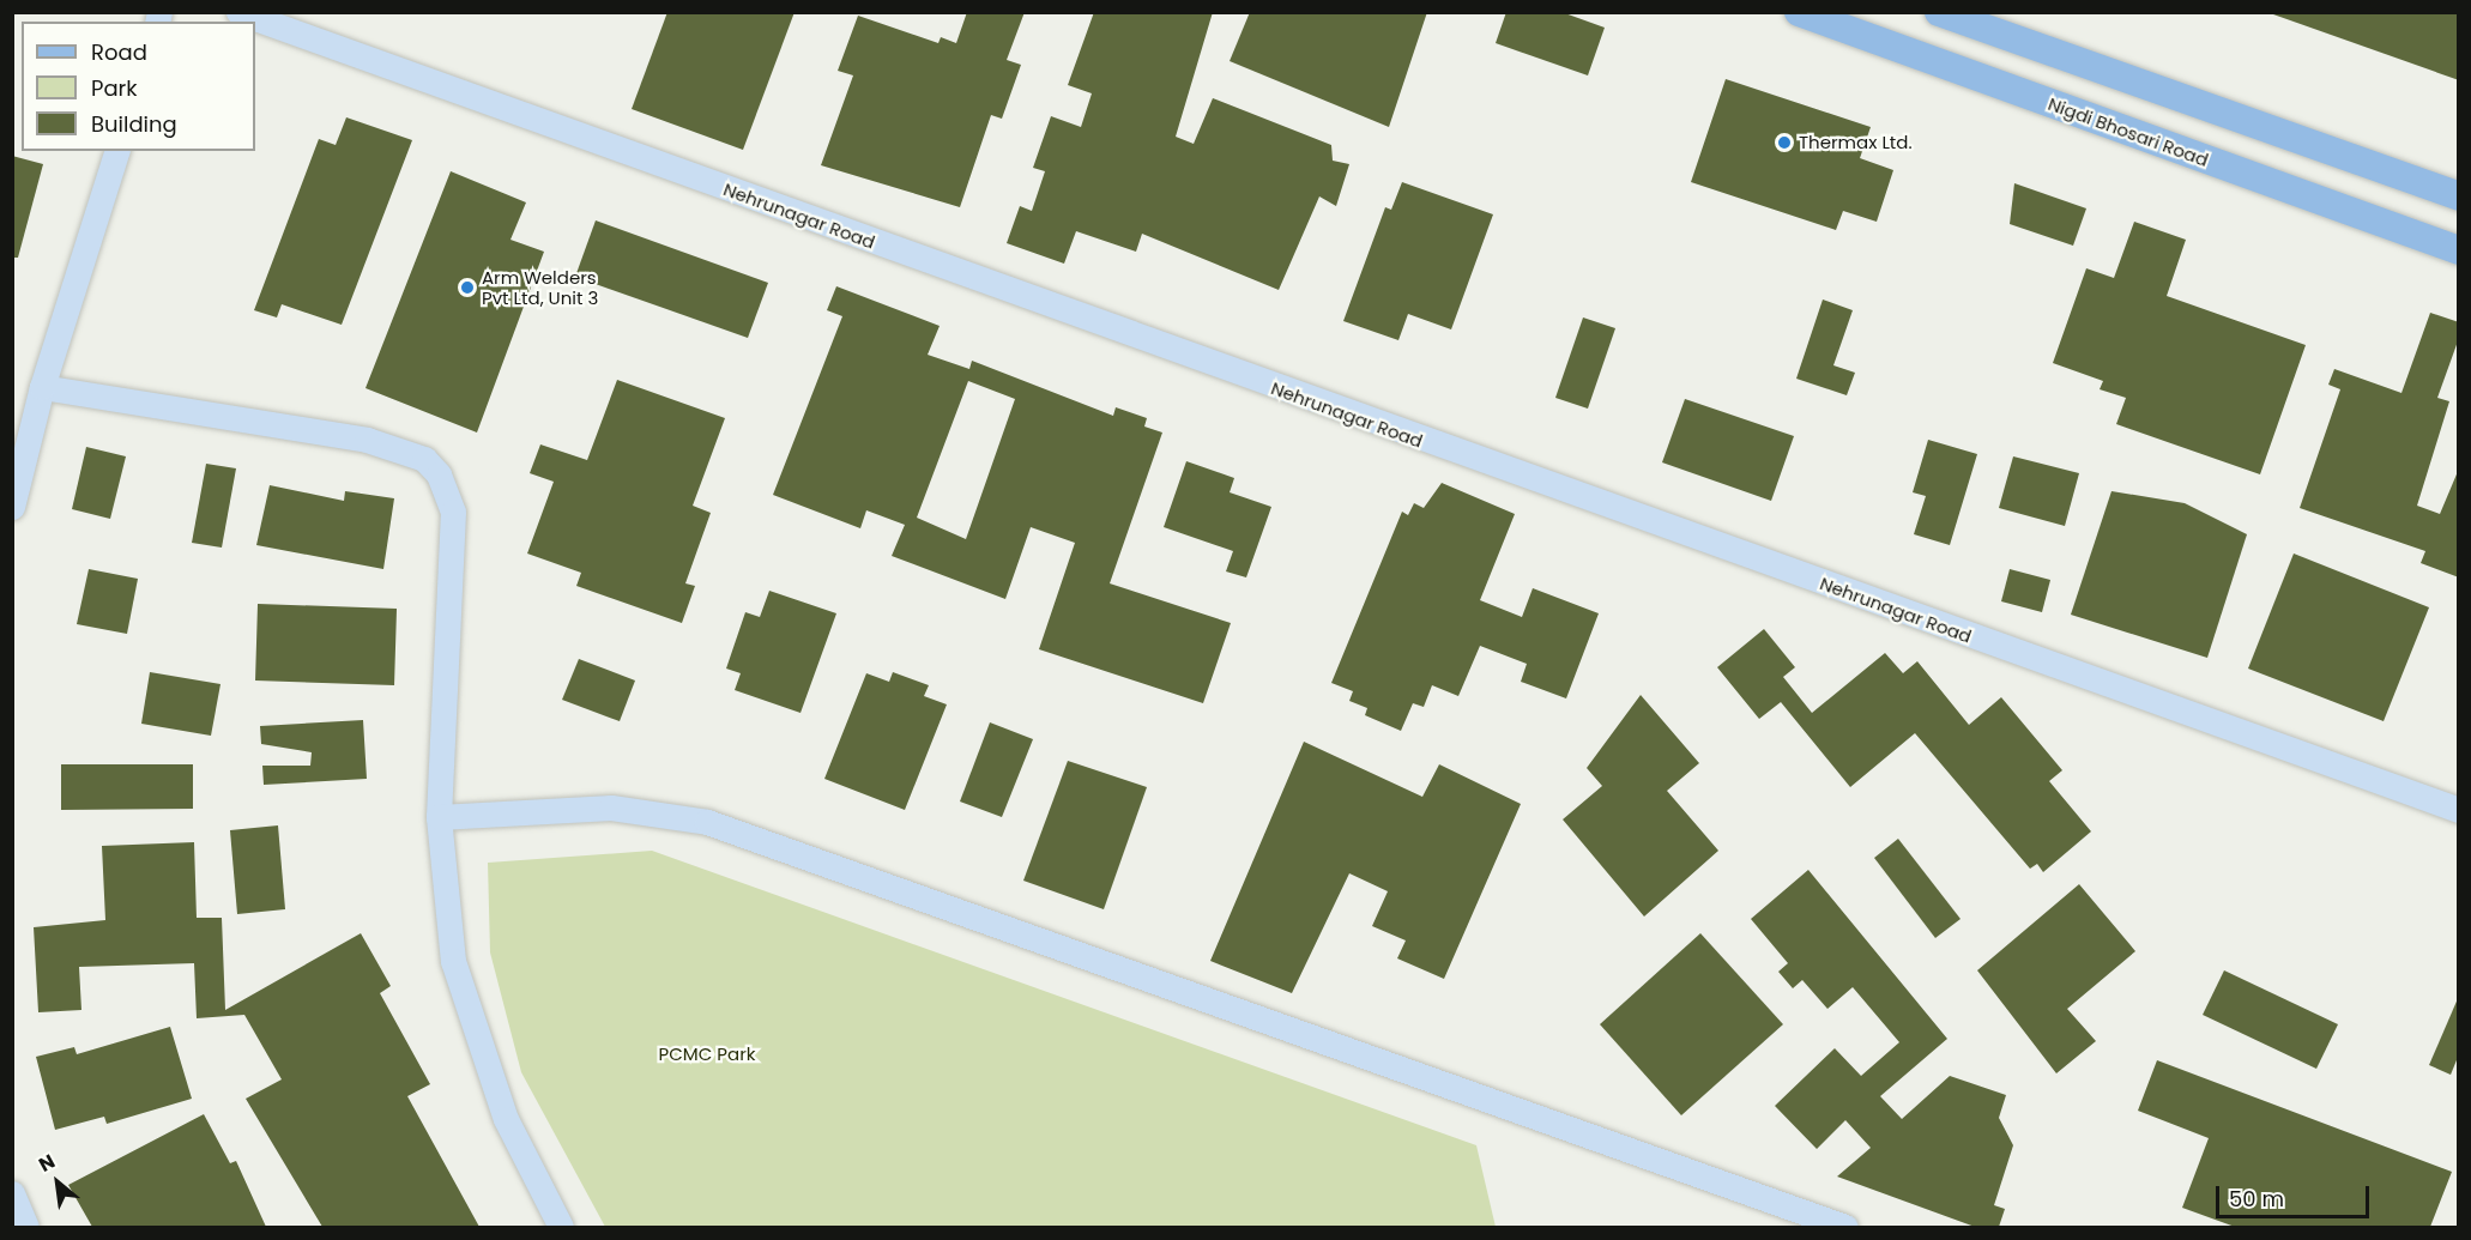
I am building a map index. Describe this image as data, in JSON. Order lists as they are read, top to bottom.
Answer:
{
  "streets": {
    "main road": ["Nigdi Bhosari Road"],
    "street": ["Nehrunagar Road"]
  },
  "parks": ["PCMC Park"],
  "places": ["Thermax Ltd.", "Arm Welders Pvt Ltd, Unit 3"],
  "legend": ["Road", "Park", "Building"],
  "scale_bar": "50 m",
  "north": "top left"
}
